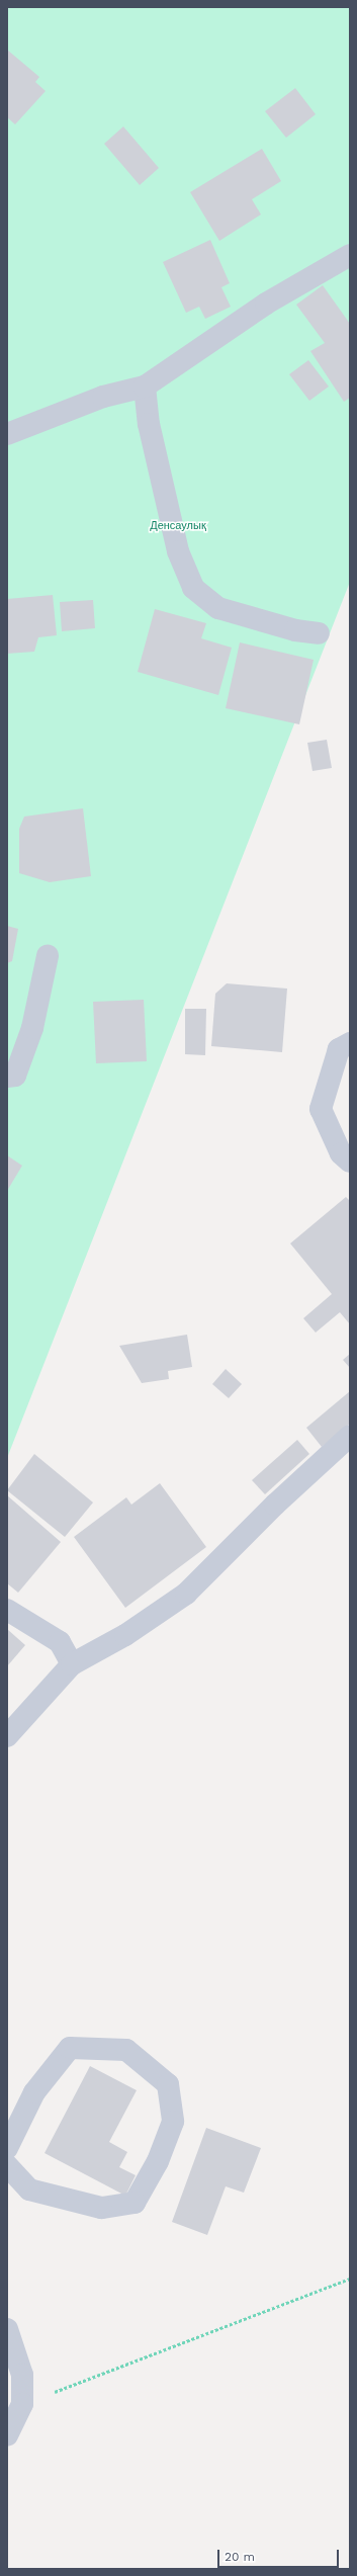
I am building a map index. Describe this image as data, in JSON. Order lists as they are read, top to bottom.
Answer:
{
  "parks": ["Денсаулық"],
  "scale_bar": "20 m"
}
